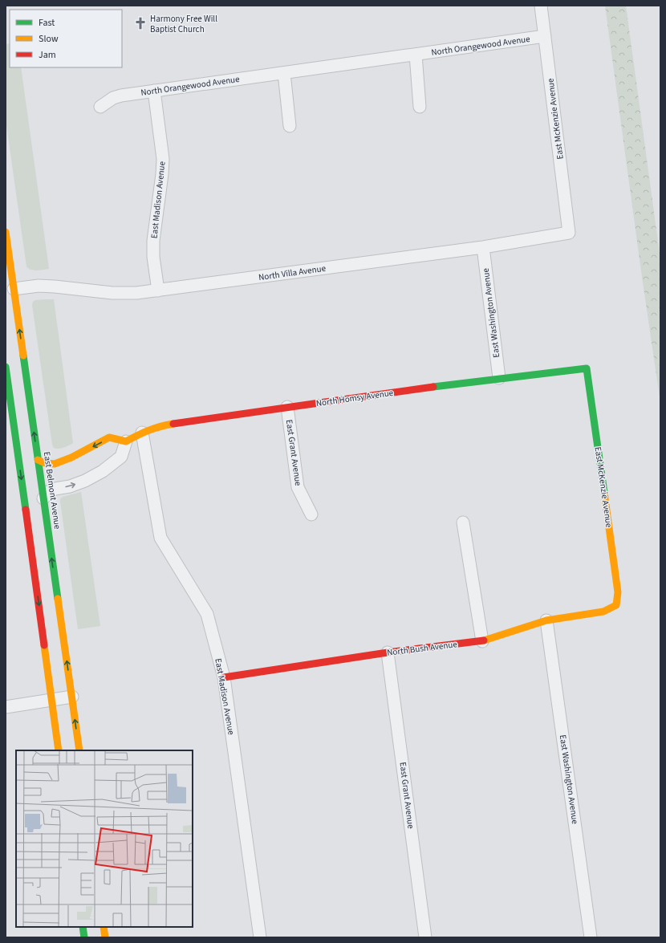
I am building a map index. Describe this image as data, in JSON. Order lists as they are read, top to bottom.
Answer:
{
  "streets": {
    "street": [
      "North Orangewood Avenue",
      "East McKenzie Avenue",
      "East Madison Avenue",
      "North Villa Avenue",
      "East Washington Avenue",
      "North Homsy Avenue",
      "East Grant Avenue",
      "East Belmont Avenue",
      "North Bush Avenue"
    ]
  },
  "crossings": [
    ["North Orangewood Avenue", "East McKenzie Avenue"],
    ["North Orangewood Avenue", "East Madison Avenue"],
    ["East McKenzie Avenue", "North Villa Avenue"],
    ["East McKenzie Avenue", "North Homsy Avenue"],
    ["East McKenzie Avenue", "North Bush Avenue"],
    ["East Madison Avenue", "North Villa Avenue"],
    ["East Madison Avenue", "North Homsy Avenue"],
    ["East Madison Avenue", "North Bush Avenue"],
    ["North Villa Avenue", "East Washington Avenue"],
    ["North Villa Avenue", "East Belmont Avenue"],
    ["East Washington Avenue", "North Homsy Avenue"],
    ["East Washington Avenue", "North Bush Avenue"],
    ["North Homsy Avenue", "East Grant Avenue"],
    ["East Grant Avenue", "North Bush Avenue"]
  ],
  "places": {
    "church": ["Harmony Free Will Baptist Church"]
  },
  "legend": ["Fast", "Slow", "Jam"]
}
